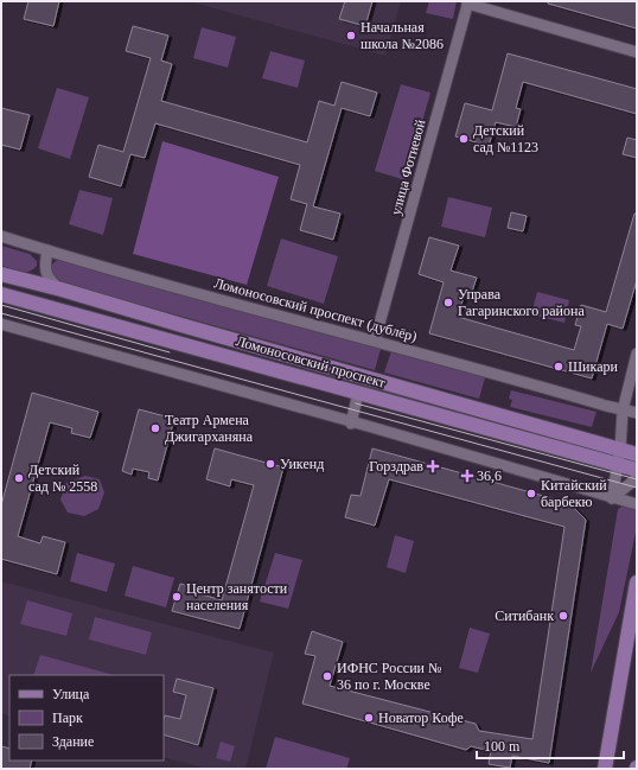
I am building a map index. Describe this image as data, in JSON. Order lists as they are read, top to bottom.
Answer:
{
  "streets": {
    "main road": ["Ломоносовский проспект"],
    "street": ["улица Фотиевой", "Ломоносовский проспект (дублёр)"]
  },
  "crossings": [
    ["улица Фотиевой", "Ломоносовский проспект (дублёр)"]
  ],
  "places": {
    "other": [
      "Начальная школа №2086",
      "Детский сад №1123",
      "Управа Гагаринского района",
      "Шикари",
      "Театр Армена Джигарханяна",
      "Уикенд",
      "Детский сад № 2558",
      "Китайский барбекю",
      "Центр занятости населения",
      "Ситибанк",
      "ИФНС России № 36 по г. Москве",
      "Новатор Кофе"
    ],
    "health": ["Горздрав", "36,6"]
  },
  "legend": ["Улица", "Парк", "Здание"],
  "scale_bar": "100 m"
}
